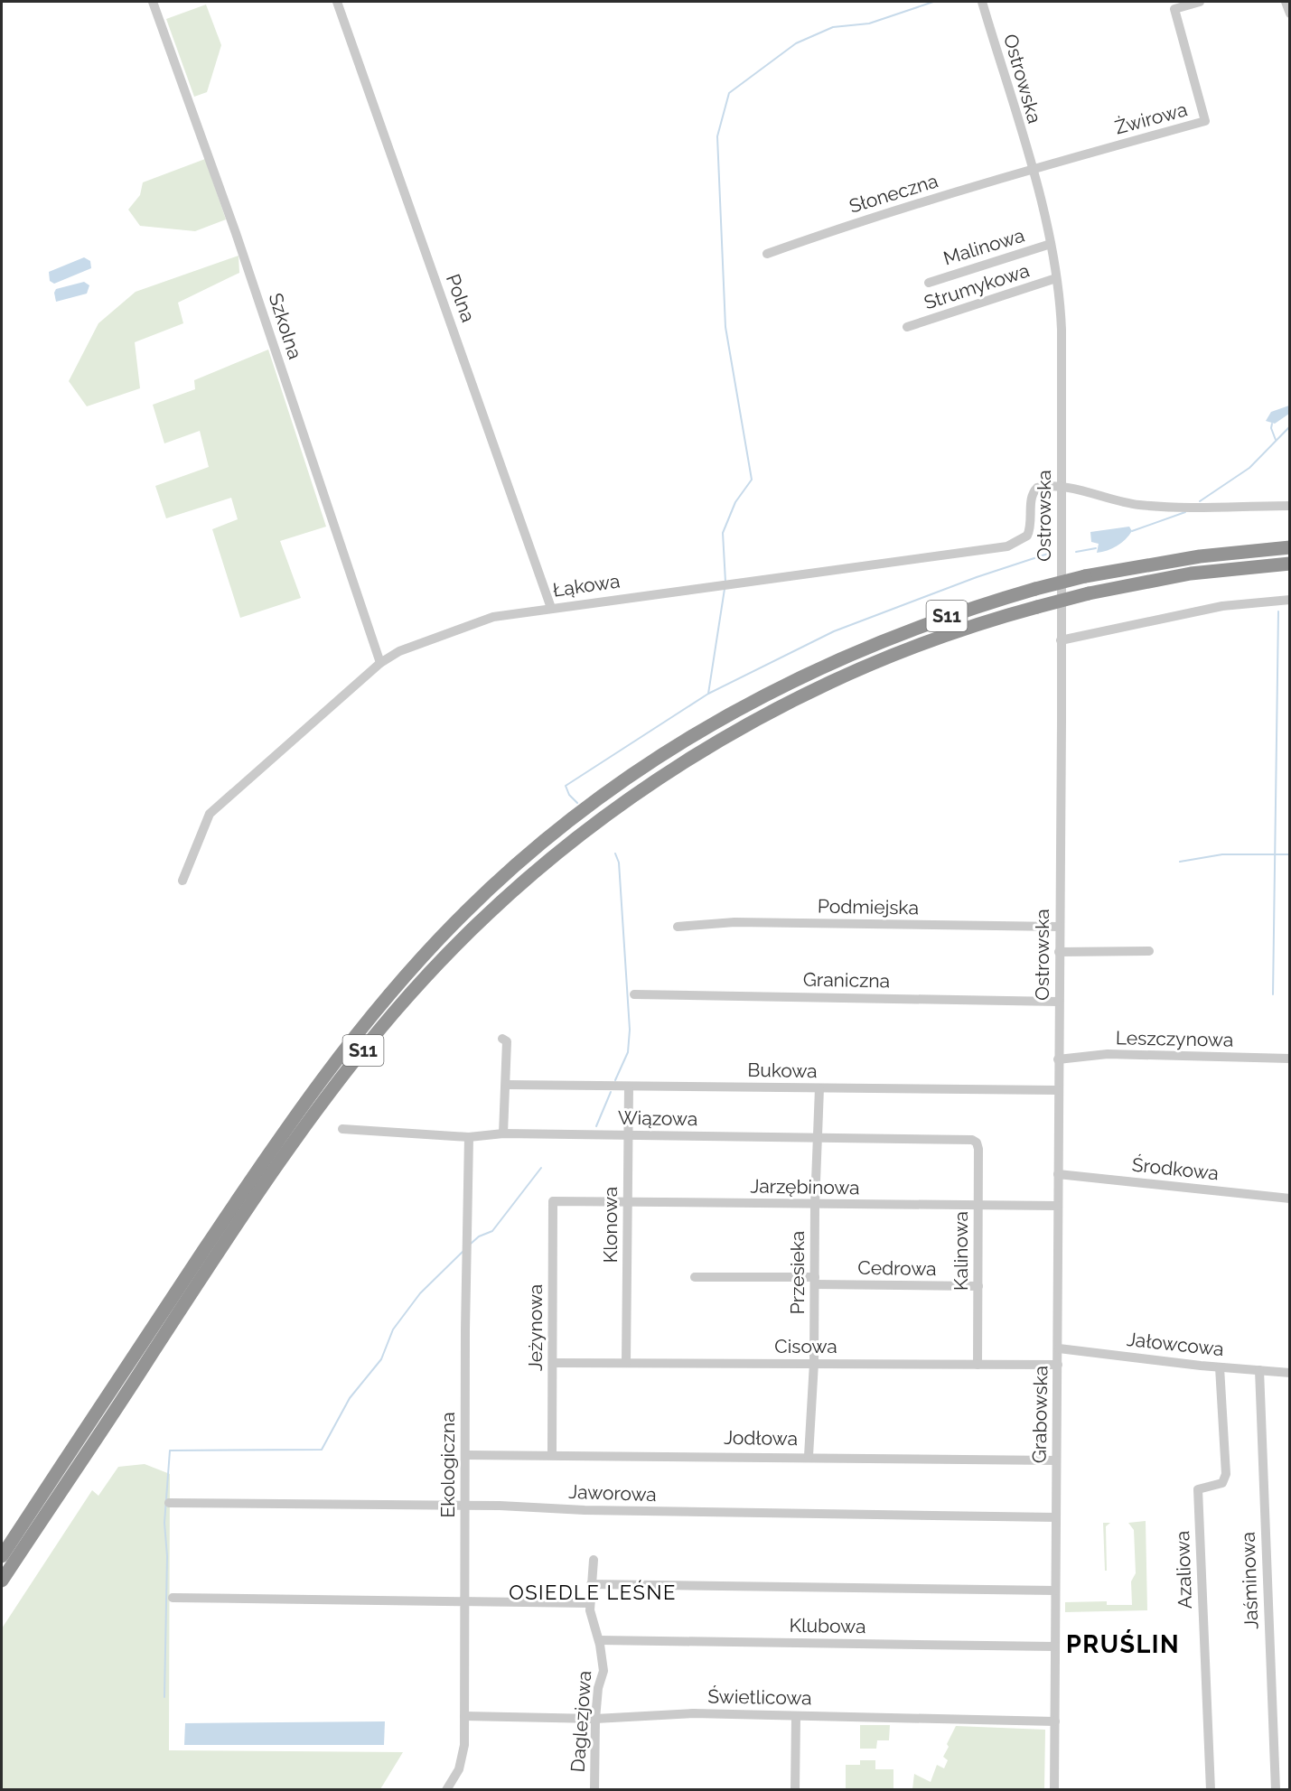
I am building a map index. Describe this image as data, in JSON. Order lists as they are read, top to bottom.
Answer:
{
  "streets": {
    "highway": ["S11"],
    "street": [
      "Ostrowska",
      "Żwirowa",
      "Słoneczna",
      "Malinowa",
      "Strumykowa",
      "Polna",
      "Szkolna",
      "Łąkowa",
      "Podmiejska",
      "Graniczna",
      "Leszczynowa",
      "Bukowa",
      "Wiązowa",
      "Środkowa",
      "Jarzębinowa",
      "Klonowa",
      "Kalinowa",
      "Cedrowa",
      "Przesieka",
      "Jeżynowa",
      "Jałowcowa",
      "Cisowa",
      "Grabowska",
      "Jodłowa",
      "Ekologiczna",
      "Jaworowa",
      "Azaliowa",
      "Jaśminowa",
      "Klubowa",
      "Świetlicowa",
      "Daglezjowa"
    ]
  },
  "crossings": [
    ["Ostrowska", "Żwirowa"],
    ["Ostrowska", "Słoneczna"],
    ["Ostrowska", "Malinowa"],
    ["Ostrowska", "Strumykowa"],
    ["Ostrowska", "Łąkowa"],
    ["Ostrowska", "Podmiejska"],
    ["Ostrowska", "Graniczna"],
    ["Ostrowska", "Grabowska"],
    ["Żwirowa", "Słoneczna"],
    ["Polna", "Łąkowa"],
    ["Szkolna", "Łąkowa"],
    ["Leszczynowa", "Grabowska"],
    ["Bukowa", "Klonowa"],
    ["Bukowa", "Przesieka"],
    ["Bukowa", "Grabowska"],
    ["Wiązowa", "Klonowa"],
    ["Wiązowa", "Kalinowa"],
    ["Wiązowa", "Przesieka"],
    ["Wiązowa", "Ekologiczna"],
    ["Środkowa", "Grabowska"],
    ["Jarzębinowa", "Klonowa"],
    ["Jarzębinowa", "Kalinowa"],
    ["Jarzębinowa", "Przesieka"],
    ["Jarzębinowa", "Jeżynowa"],
    ["Jarzębinowa", "Grabowska"],
    ["Klonowa", "Cisowa"],
    ["Kalinowa", "Cedrowa"],
    ["Kalinowa", "Cisowa"],
    ["Cedrowa", "Przesieka"],
    ["Przesieka", "Cisowa"],
    ["Przesieka", "Jodłowa"],
    ["Jeżynowa", "Cisowa"],
    ["Jeżynowa", "Jodłowa"],
    ["Jałowcowa", "Grabowska"],
    ["Jałowcowa", "Azaliowa"],
    ["Jałowcowa", "Jaśminowa"],
    ["Cisowa", "Grabowska"],
    ["Grabowska", "Jodłowa"],
    ["Grabowska", "Jaworowa"],
    ["Grabowska", "Klubowa"],
    ["Grabowska", "Świetlicowa"],
    ["Jodłowa", "Ekologiczna"],
    ["Ekologiczna", "Jaworowa"],
    ["Ekologiczna", "Świetlicowa"],
    ["Klubowa", "Daglezjowa"],
    ["Świetlicowa", "Daglezjowa"]
  ],
  "districts": ["OSIEDLE LEŚNE", "PRUŚLIN"]
}
